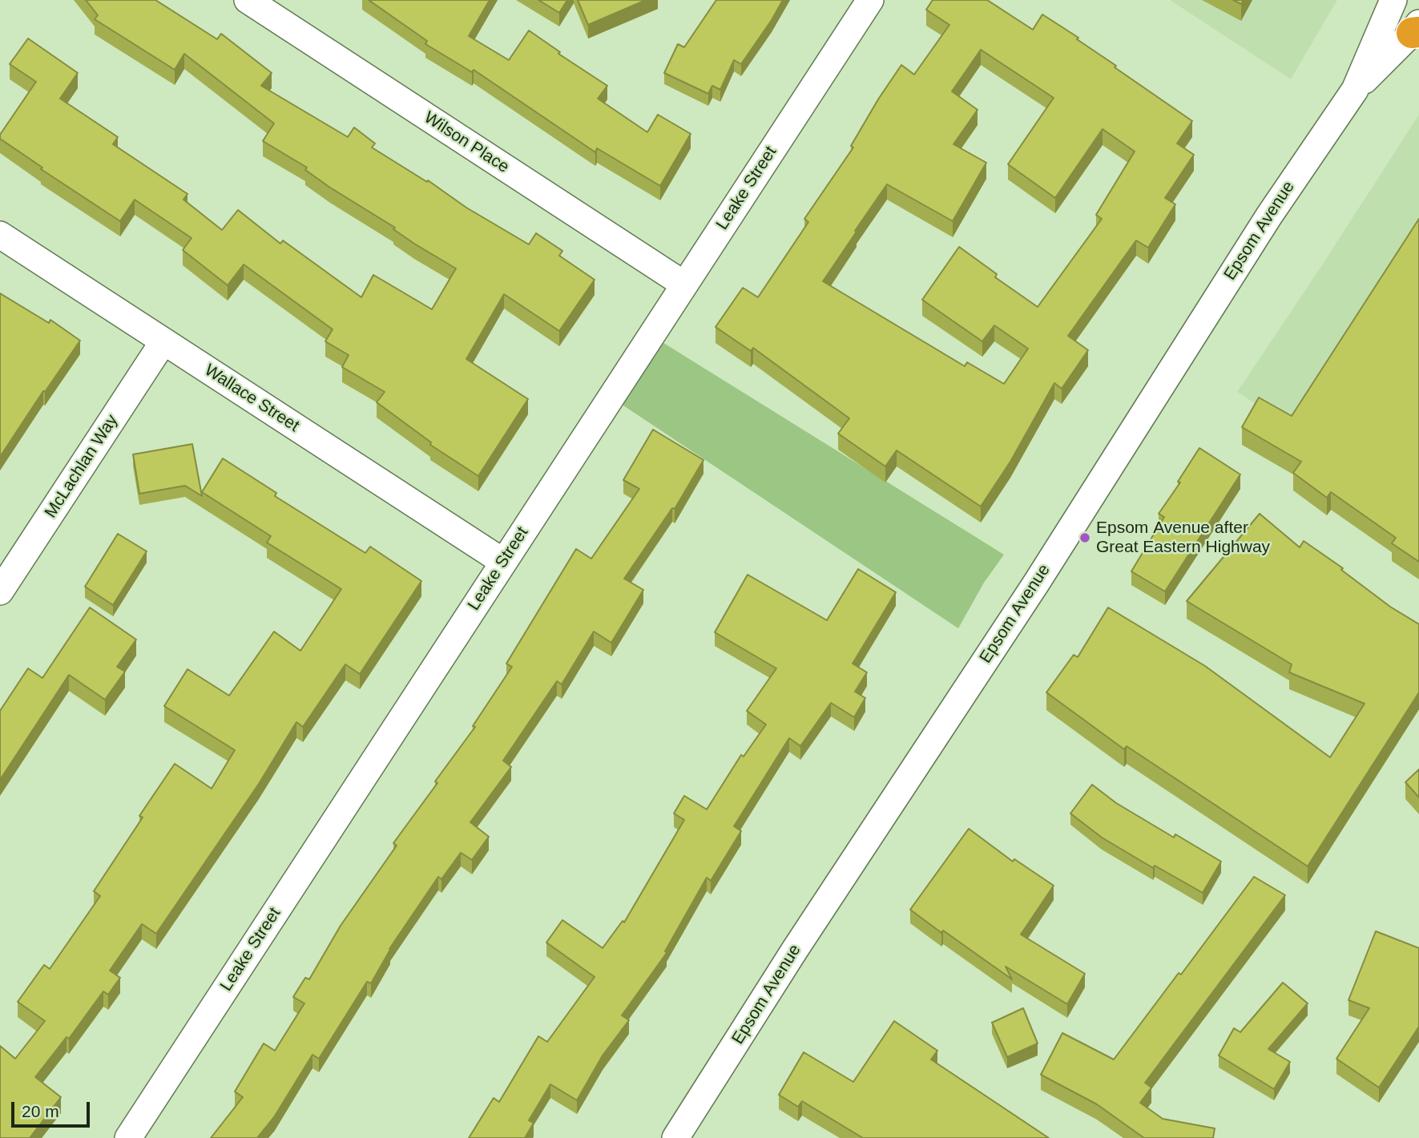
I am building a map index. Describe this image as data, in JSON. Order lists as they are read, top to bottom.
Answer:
{
  "streets": {
    "street": [
      "Wilson Place",
      "Leake Street",
      "Epsom Avenue",
      "Wallace Street",
      "McLachlan Way"
    ]
  },
  "crossings": [
    ["Wilson Place", "Leake Street"],
    ["Leake Street", "Wallace Street"],
    ["Wallace Street", "McLachlan Way"]
  ],
  "places": ["Epsom Avenue after Great Eastern Highway"],
  "scale_bar": "20 m"
}
